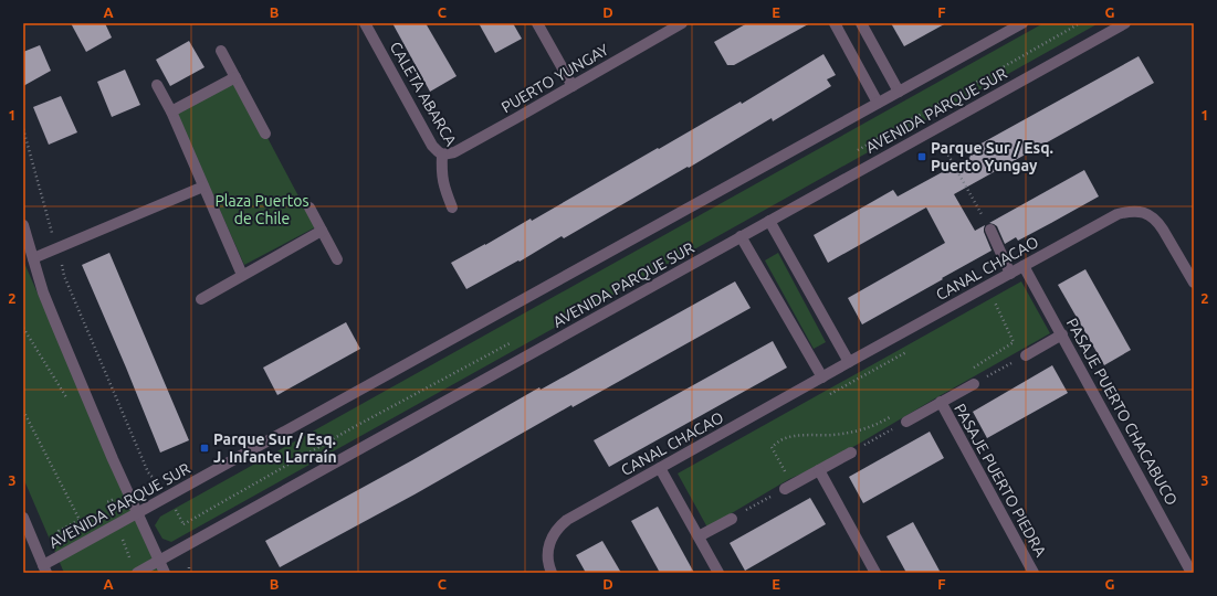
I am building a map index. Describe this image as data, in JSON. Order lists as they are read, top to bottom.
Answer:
{
  "streets": {
    "street": [
      "PUERTO YUNGAY",
      "CALETA ABARCA",
      "AVENIDA PARQUE SUR",
      "CANAL CHACAO",
      "PASAJE PUERTO CHACABUCO",
      "PASAJE PUERTO PIEDRA"
    ]
  },
  "crossings": [
    ["PUERTO YUNGAY", "CALETA ABARCA"],
    ["CANAL CHACAO", "PASAJE PUERTO CHACABUCO"]
  ],
  "parks": ["Plaza Puertos de Chile"],
  "places": {
    "transit": ["Parque Sur / Esq. Puerto Yungay", "Parque Sur / Esq. J. Infante Larraín"]
  },
  "grid": {
    "columns": [
      "A",
      "B",
      "C",
      "D",
      "E",
      "F",
      "G"
    ],
    "rows": ["1", "2", "3"]
  }
}
